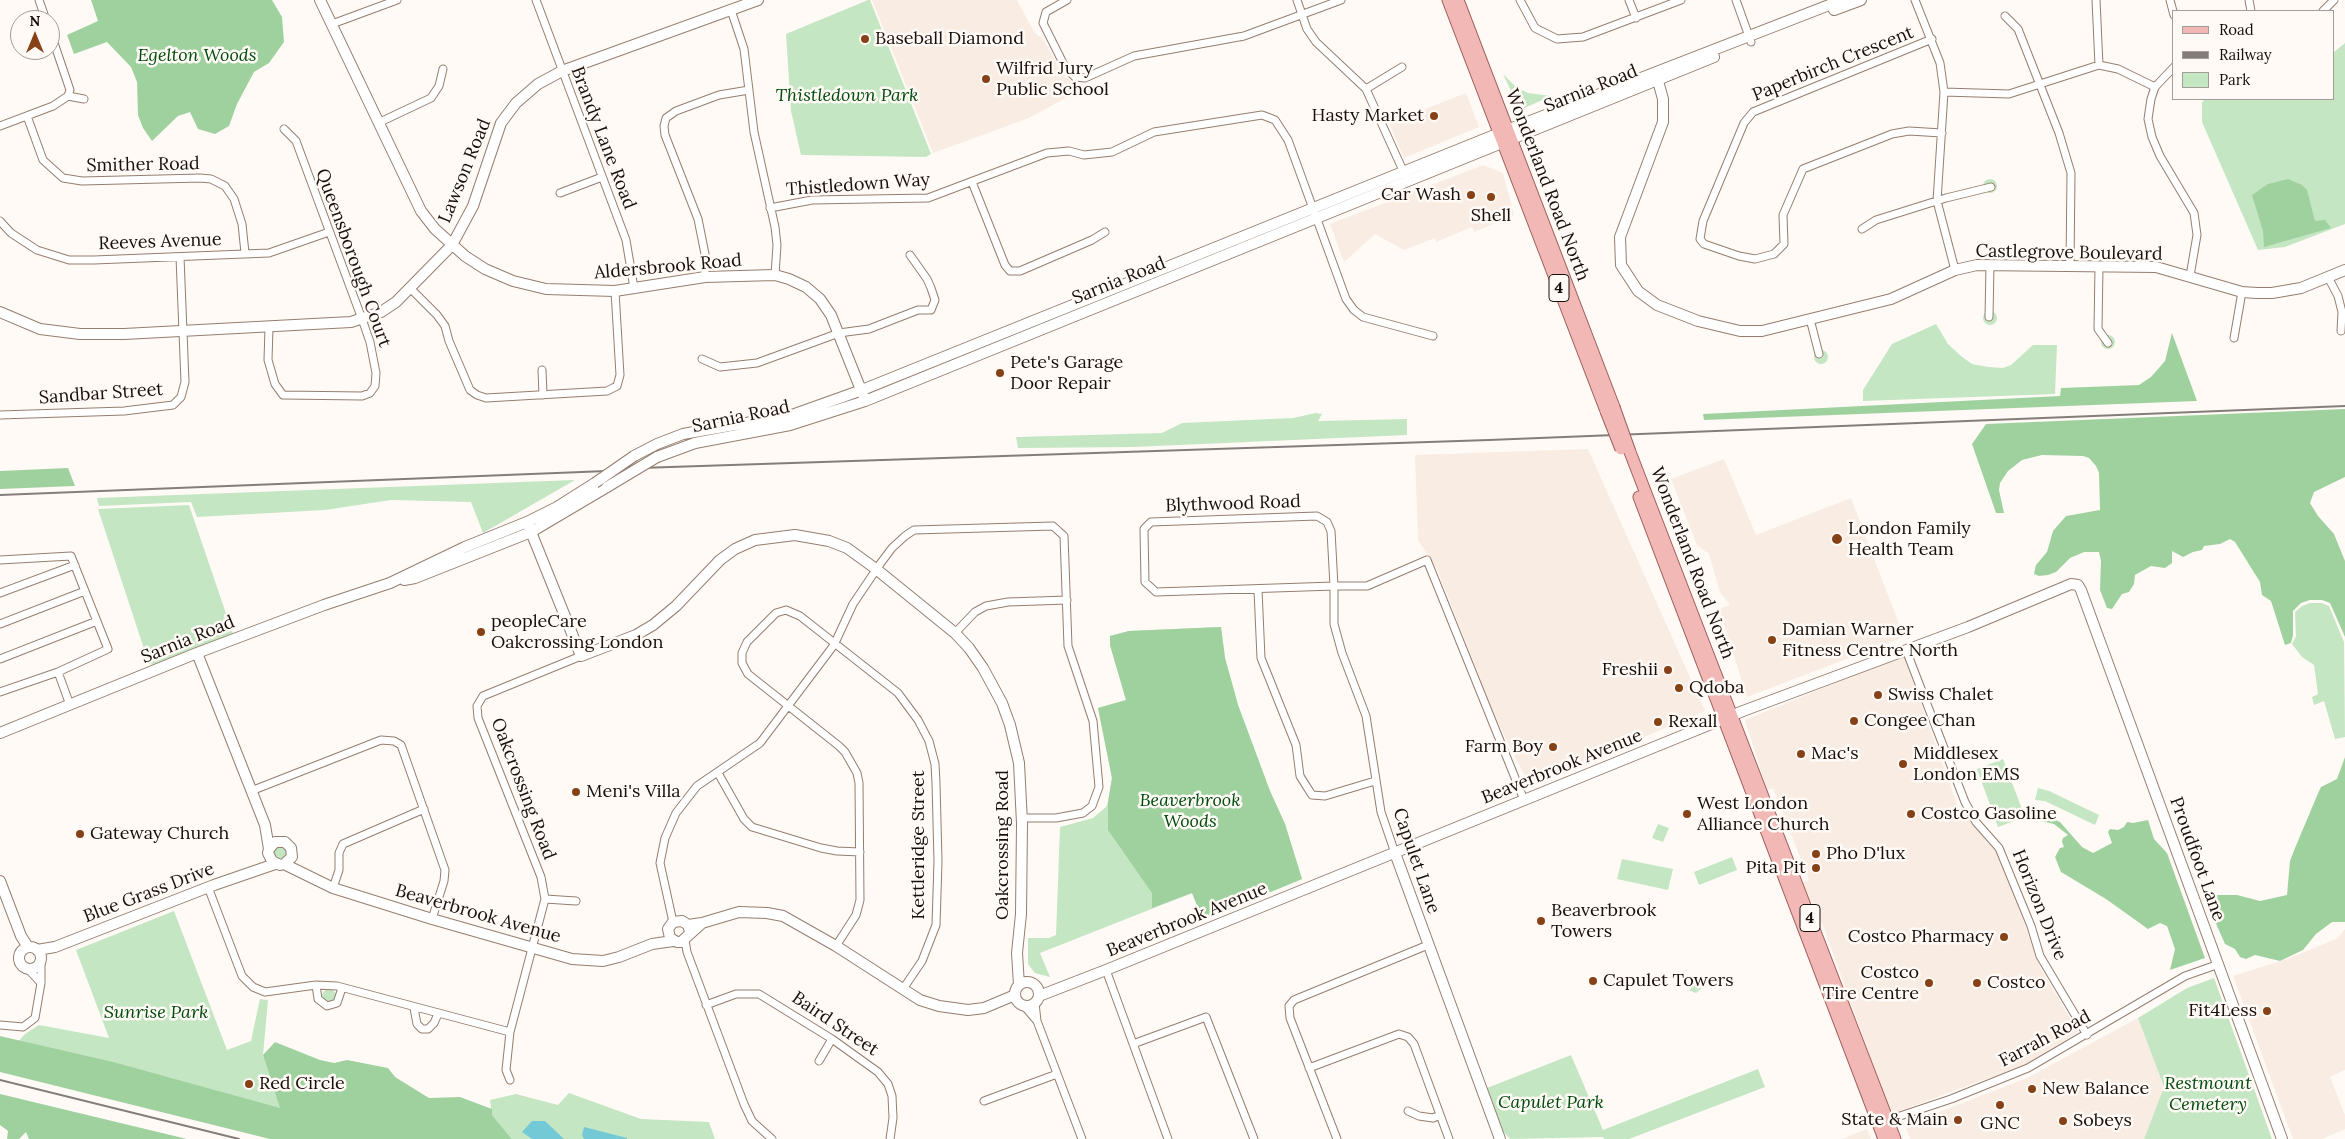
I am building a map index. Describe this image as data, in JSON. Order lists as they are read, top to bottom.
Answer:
{
  "streets": {
    "main road": ["Wonderland Road North", "4"],
    "street": [
      "Paperbirch Crescent",
      "Sarnia Road",
      "Brandy Lane Road",
      "Smither Road",
      "Lawson Road",
      "Thistledown Way",
      "Reeves Avenue",
      "Castlegrove Boulevard",
      "Queensborough Court",
      "Aldersbrook Road",
      "Sandbar Street",
      "Blythwood Road",
      "Beaverbrook Avenue",
      "Oakcrossing Road",
      "Kettleridge Street",
      "Proudfoot Lane",
      "Capulet Lane",
      "Blue Grass Drive",
      "Horizon Drive",
      "Baird Street",
      "Farrah Road"
    ]
  },
  "crossings": [
    ["Sarnia Road", "Thistledown Way"],
    ["Sarnia Road", "Wonderland Road North"],
    ["Sarnia Road", "Castlegrove Boulevard"],
    ["Sarnia Road", "Aldersbrook Road"],
    ["Brandy Lane Road", "Lawson Road"],
    ["Brandy Lane Road", "Aldersbrook Road"],
    ["Smither Road", "Reeves Avenue"],
    ["Lawson Road", "Queensborough Court"],
    ["Lawson Road", "Aldersbrook Road"],
    ["Lawson Road", "Sandbar Street"],
    ["Wonderland Road North", "Beaverbrook Avenue"],
    ["Wonderland Road North", "Farrah Road"],
    ["Reeves Avenue", "Queensborough Court"],
    ["Reeves Avenue", "Sandbar Street"],
    ["Blythwood Road", "Beaverbrook Avenue"],
    ["Blythwood Road", "Capulet Lane"],
    ["Beaverbrook Avenue", "Oakcrossing Road"],
    ["Beaverbrook Avenue", "Kettleridge Street"],
    ["Beaverbrook Avenue", "Proudfoot Lane"],
    ["Beaverbrook Avenue", "Capulet Lane"],
    ["Beaverbrook Avenue", "Blue Grass Drive"],
    ["Beaverbrook Avenue", "Horizon Drive"],
    ["Proudfoot Lane", "Farrah Road"],
    ["Horizon Drive", "Farrah Road"]
  ],
  "parks": [
    "Egelton Woods",
    "Thistledown Park",
    "Beaverbrook Woods",
    "Sunrise Park",
    "Restmount Cemetery",
    "Capulet Park"
  ],
  "places": [
    "Baseball Diamond",
    "Wilfrid Jury Public School",
    "Hasty Market",
    "Car Wash",
    "Shell",
    "Pete's Garage Door Repair",
    "London Family Health Team",
    "peopleCare Oakcrossing London",
    "Damian Warner Fitness Centre North",
    "Freshii",
    "Qdoba",
    "Swiss Chalet",
    "Congee Chan",
    "Rexall",
    "Farm Boy",
    "Mac's",
    "Middlesex London EMS",
    "Meni's Villa",
    "West London Alliance Church",
    "Costco Gasoline",
    "Gateway Church",
    "Pho D'lux",
    "Pita Pit",
    "Beaverbrook Towers",
    "Costco Pharmacy",
    "Capulet Towers",
    "Costco Tire Centre",
    "Costco",
    "Fit4Less",
    "Red Circle",
    "New Balance",
    "GNC",
    "State & Main",
    "Sobeys"
  ],
  "legend": ["Road", "Railway", "Park"],
  "north": "top"
}
